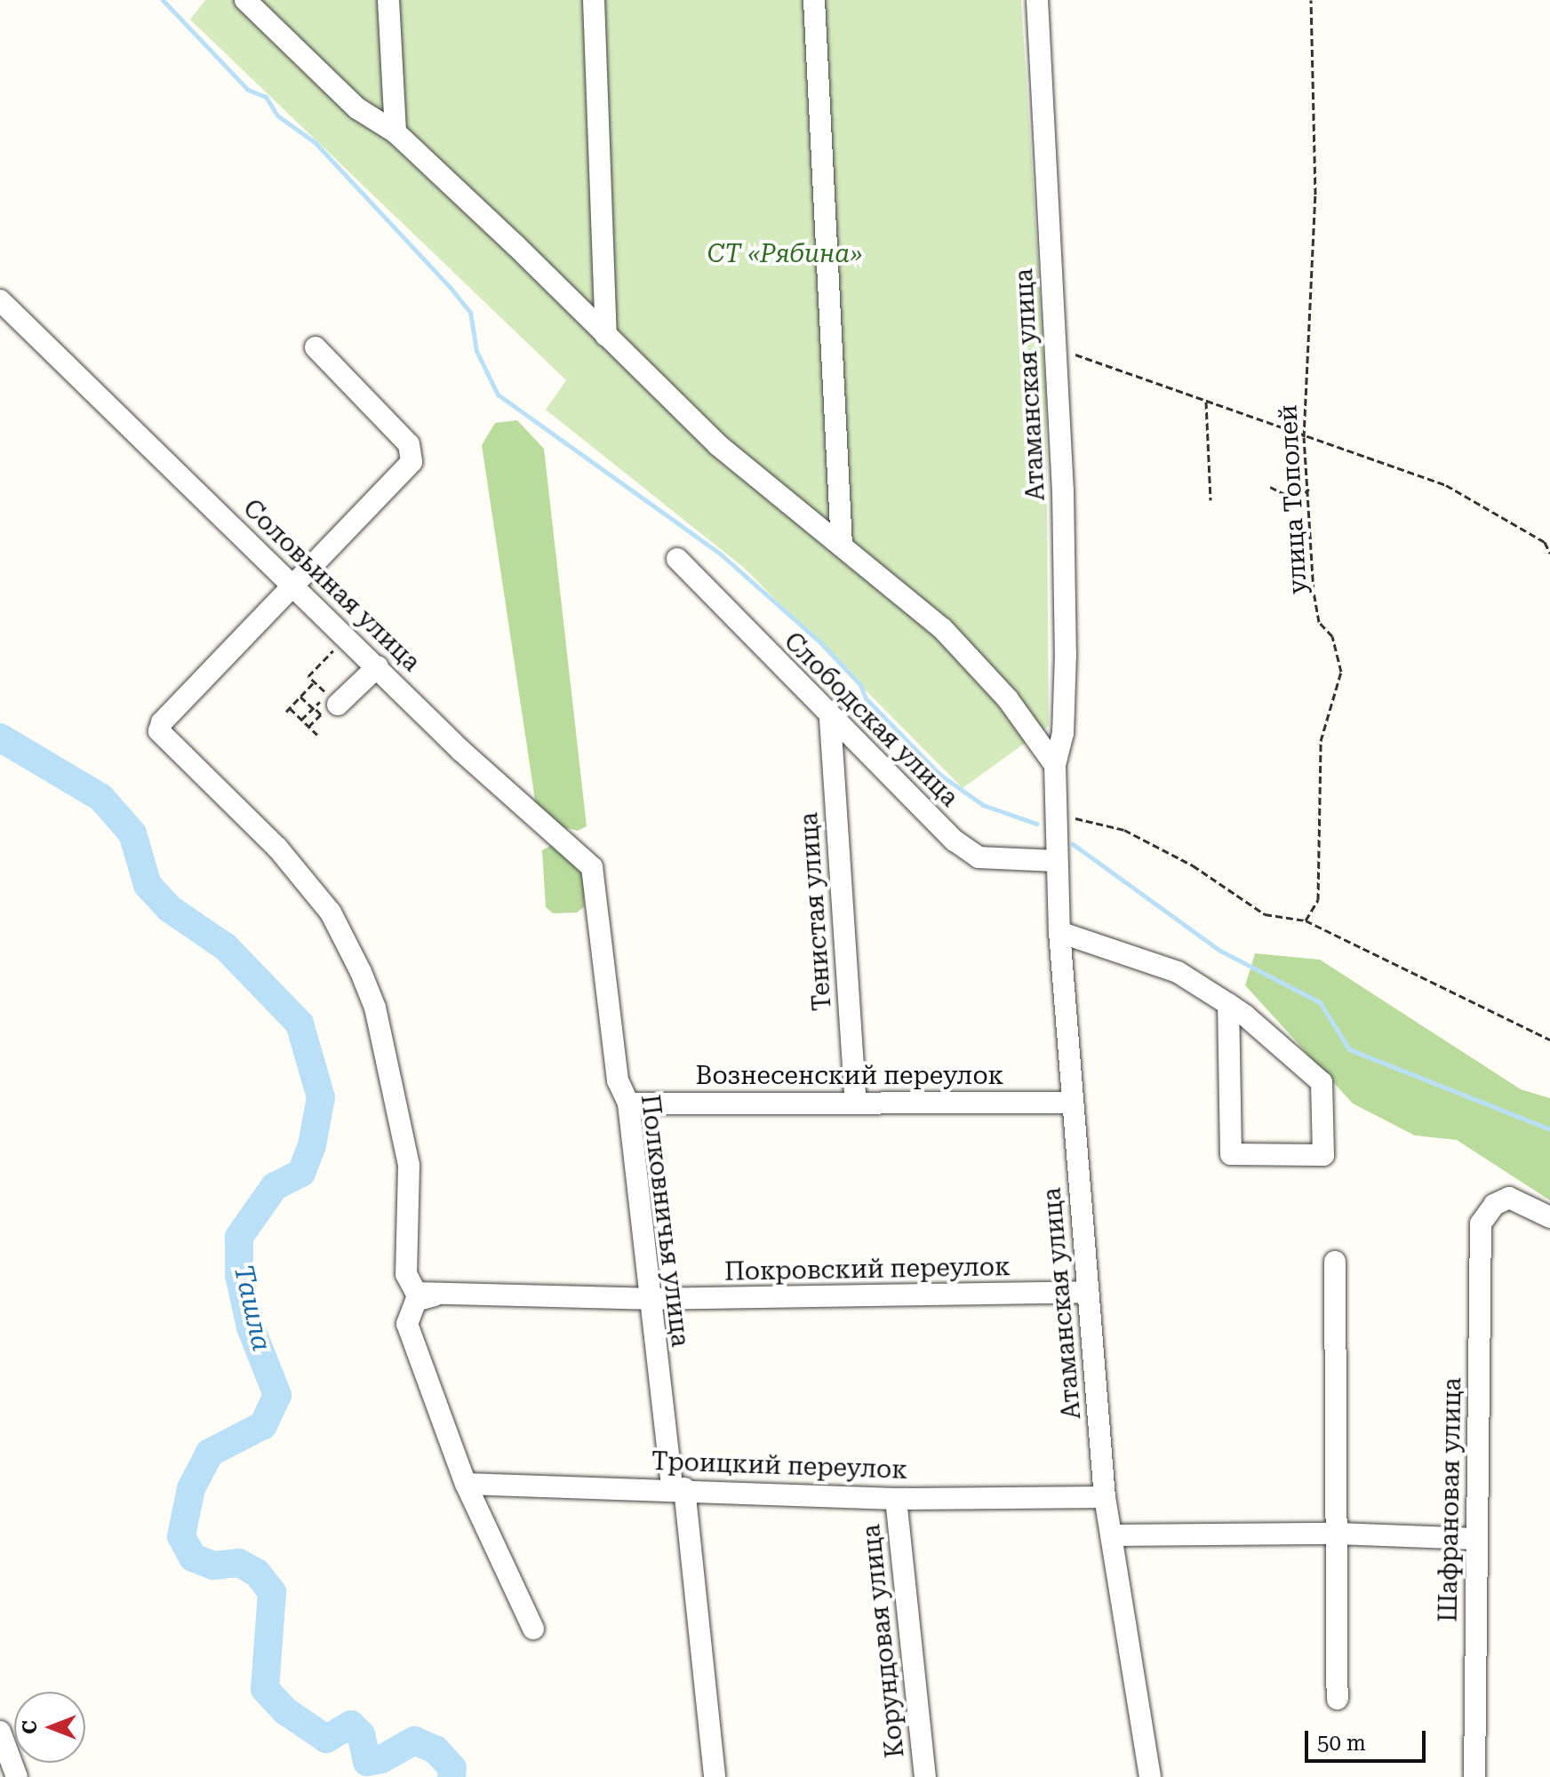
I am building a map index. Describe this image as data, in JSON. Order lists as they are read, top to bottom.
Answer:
{
  "streets": {
    "street": [
      "Атаманская улица",
      "Соловьиная улица",
      "Слободская улица",
      "Тенистая улица",
      "Вознесенский переулок",
      "Полковничья улица",
      "Покровский переулок",
      "Троицкий переулок",
      "Шафрановая улица",
      "Корундовая улица"
    ],
    "path": ["улица Тополей"]
  },
  "crossings": [
    ["Атаманская улица", "Слободская улица"],
    ["Атаманская улица", "Вознесенский переулок"],
    ["Атаманская улица", "Покровский переулок"],
    ["Атаманская улица", "Троицкий переулок"],
    ["Соловьиная улица", "Полковничья улица"],
    ["Слободская улица", "Тенистая улица"],
    ["Тенистая улица", "Вознесенский переулок"],
    ["Вознесенский переулок", "Полковничья улица"],
    ["Полковничья улица", "Покровский переулок"],
    ["Полковничья улица", "Троицкий переулок"],
    ["Троицкий переулок", "Корундовая улица"]
  ],
  "water": ["Ташла"],
  "parks": ["СТ «Рябина»"],
  "scale_bar": "50 m",
  "north": "left"
}
